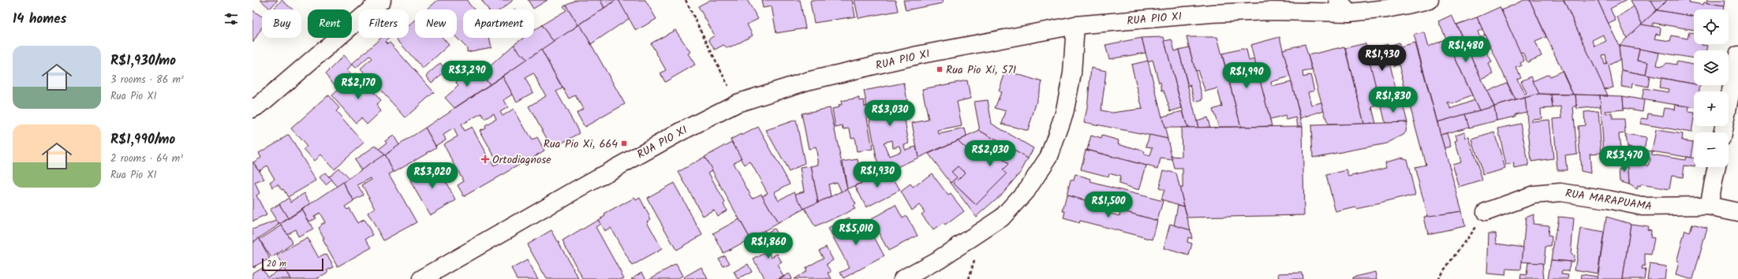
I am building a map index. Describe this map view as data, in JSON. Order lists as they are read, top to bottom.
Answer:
{
  "streets": {
    "main road": ["RUA PIO XI", "RUA MARAPUAMA"]
  },
  "places": {
    "transit": ["Rua Pio Xi, 571", "Rua Pio Xi, 664"],
    "health": ["Ortodiagnose"]
  },
  "scale_bar": "20 m",
  "page": {
    "heading": "14 homes",
    "map_buttons": ["+", "−"],
    "chip": [
      "Buy",
      "Rent",
      "Filters",
      "New",
      "Apartment"
    ],
    "price": [
      "R$1,480",
      "R$1,930",
      "R$3,290",
      "R$1,990",
      "R$2,170",
      "R$1,830",
      "R$3,030",
      "R$2,030",
      "R$3,470",
      "R$1,930",
      "R$3,020",
      "R$1,500",
      "R$5,010",
      "R$1,860"
    ],
    "list": [
      {
        "name": "R$1,930/mo",
        "note": "3 rooms · 86 m² · Rua Pio XI"
      },
      {
        "name": "R$1,990/mo",
        "note": "2 rooms · 64 m² · Rua Pio XI"
      }
    ],
    "scale": "20 m"
  }
}
